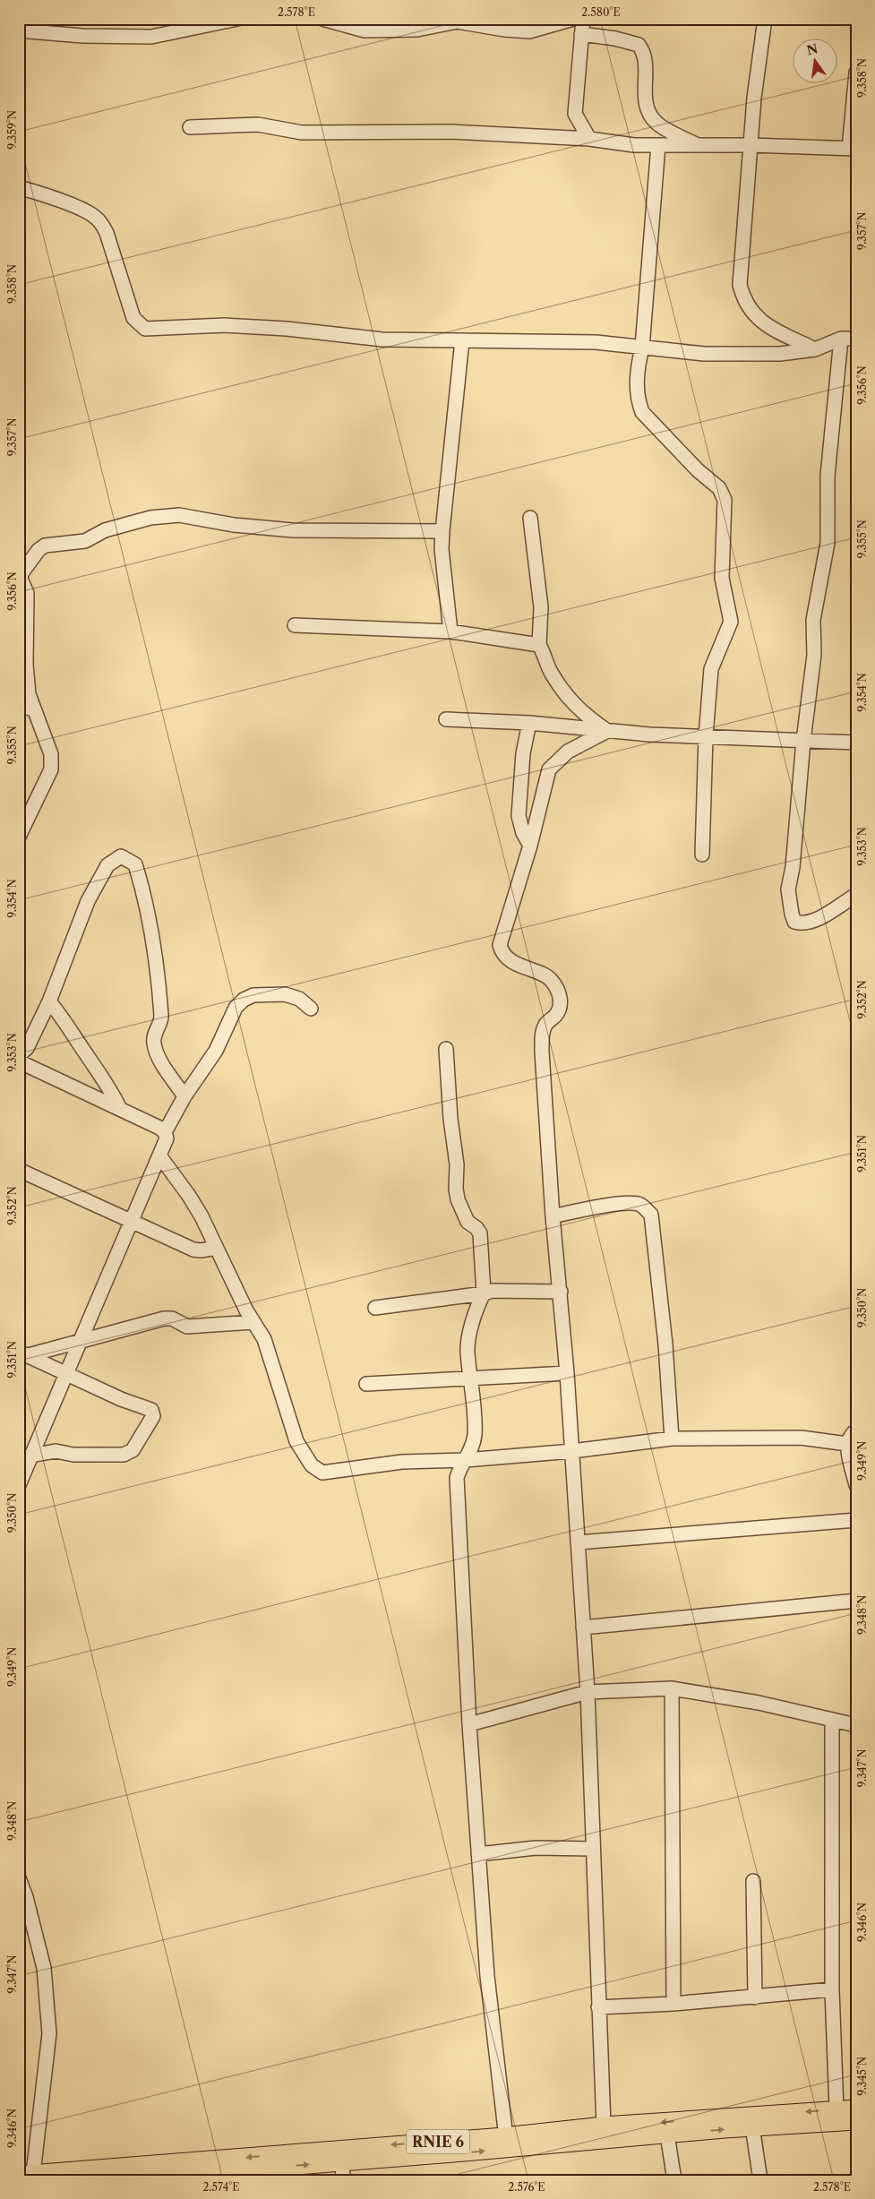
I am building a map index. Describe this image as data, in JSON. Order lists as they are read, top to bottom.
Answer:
{
  "streets": {
    "main road": ["RNIE 6"]
  },
  "north": "top",
  "coordinates": [
    "2.578°E",
    "2.580°E",
    "9.358°N",
    "9.359°N",
    "9.357°N",
    "9.356°N",
    "9.355°N",
    "9.354°N",
    "9.353°N",
    "9.352°N",
    "9.351°N",
    "9.350°N",
    "9.349°N",
    "9.348°N",
    "9.347°N",
    "9.346°N",
    "9.345°N",
    "2.574°E",
    "2.576°E"
  ]
}
